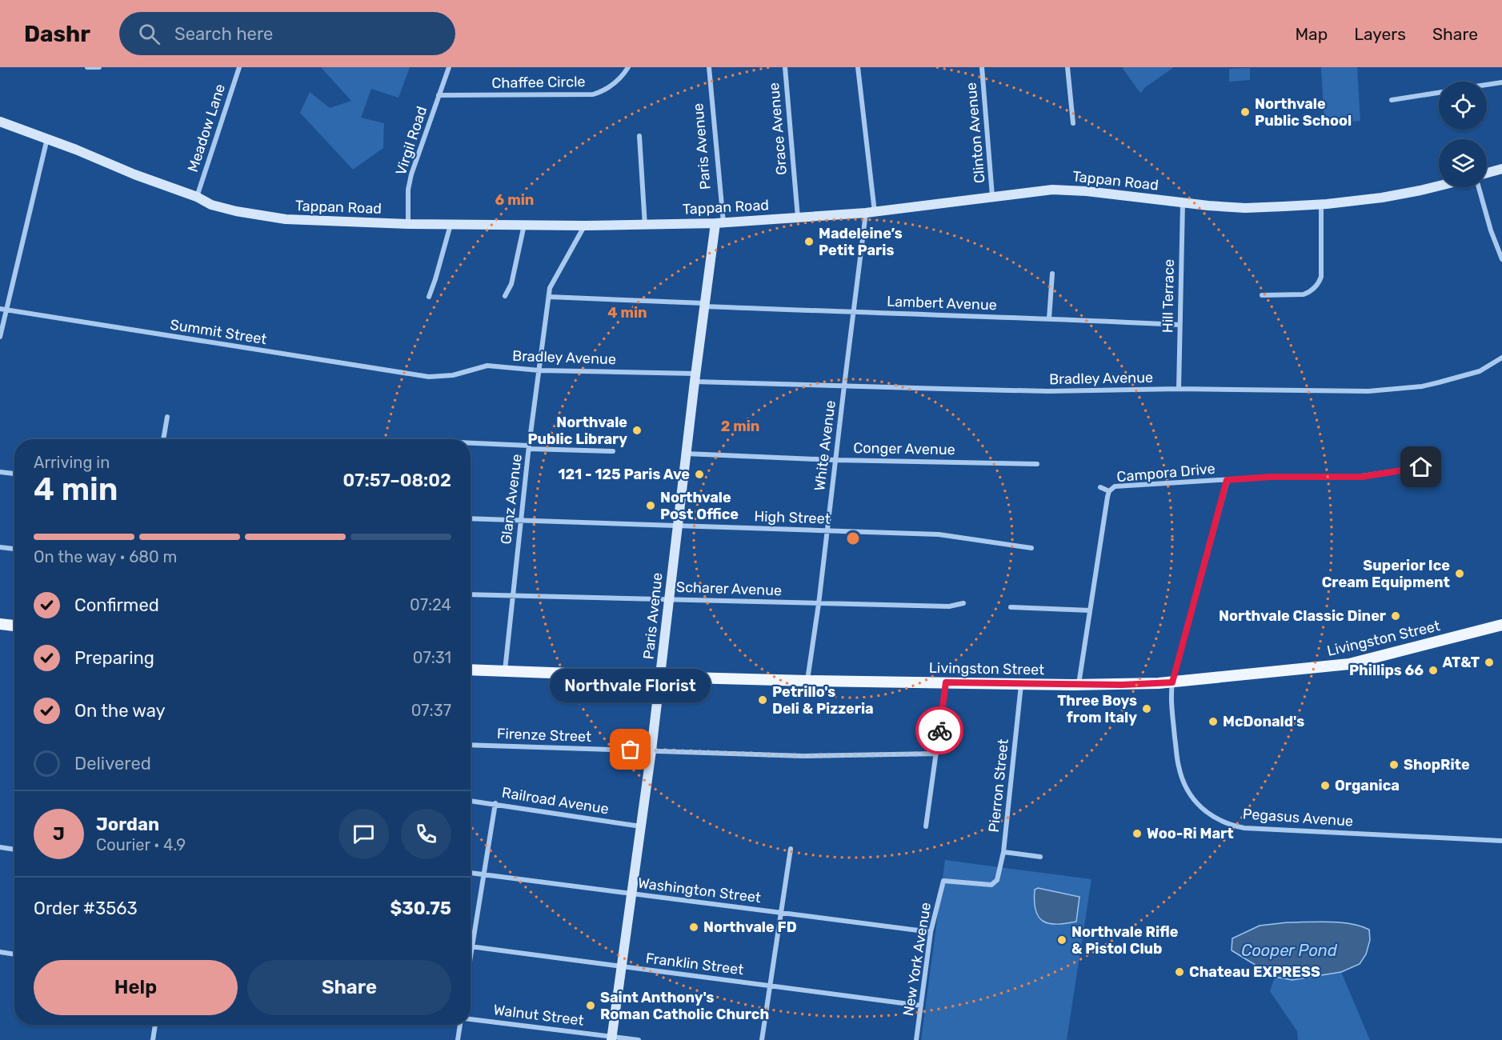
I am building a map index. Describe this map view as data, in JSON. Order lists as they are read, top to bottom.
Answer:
{
  "streets": {
    "main road": ["Livingston Street"],
    "street": [
      "Chaffee Circle",
      "Meadow Lane",
      "Grace Avenue",
      "Clinton Avenue",
      "Virgil Road",
      "Paris Avenue",
      "Tappan Road",
      "Hill Terrace",
      "Lambert Avenue",
      "Summit Street",
      "Bradley Avenue",
      "White Avenue",
      "Conger Avenue",
      "Campora Drive",
      "Glanz Avenue",
      "High Street",
      "Scharer Avenue",
      "Firenze Street",
      "Pierron Street",
      "Railroad Avenue",
      "Pegasus Avenue",
      "Washington Street",
      "New York Avenue",
      "Franklin Street",
      "Walnut Street"
    ]
  },
  "crossings": [
    ["Chaffee Circle", "Virgil Road"],
    ["Meadow Lane", "Tappan Road"],
    ["Grace Avenue", "Tappan Road"],
    ["Clinton Avenue", "Tappan Road"],
    ["Virgil Road", "Tappan Road"],
    ["Paris Avenue", "Tappan Road"],
    ["Paris Avenue", "Lambert Avenue"],
    ["Paris Avenue", "Bradley Avenue"],
    ["Paris Avenue", "Conger Avenue"],
    ["Paris Avenue", "High Street"],
    ["Paris Avenue", "Scharer Avenue"],
    ["Paris Avenue", "Livingston Street"],
    ["Paris Avenue", "Firenze Street"],
    ["Paris Avenue", "Railroad Avenue"],
    ["Paris Avenue", "Washington Street"],
    ["Paris Avenue", "Franklin Street"],
    ["Paris Avenue", "Walnut Street"],
    ["Tappan Road", "Hill Terrace"],
    ["Tappan Road", "White Avenue"],
    ["Tappan Road", "Glanz Avenue"],
    ["Hill Terrace", "Lambert Avenue"],
    ["Hill Terrace", "Bradley Avenue"],
    ["Lambert Avenue", "White Avenue"],
    ["Lambert Avenue", "Glanz Avenue"],
    ["Summit Street", "Bradley Avenue"],
    ["Bradley Avenue", "White Avenue"],
    ["Bradley Avenue", "Glanz Avenue"],
    ["White Avenue", "Conger Avenue"],
    ["White Avenue", "High Street"],
    ["White Avenue", "Scharer Avenue"],
    ["White Avenue", "Livingston Street"],
    ["Campora Drive", "Livingston Street"],
    ["Campora Drive", "Pegasus Avenue"],
    ["Glanz Avenue", "High Street"],
    ["Glanz Avenue", "Scharer Avenue"],
    ["Glanz Avenue", "Livingston Street"],
    ["Livingston Street", "Pierron Street"],
    ["Livingston Street", "Pegasus Avenue"],
    ["Pierron Street", "New York Avenue"],
    ["Washington Street", "New York Avenue"],
    ["New York Avenue", "Franklin Street"]
  ],
  "water": ["Cooper Pond"],
  "places": [
    "Northvale Public School",
    "Madeleine’s Petit Paris",
    "Northvale Public Library",
    "121 - 125 Paris Ave",
    "Northvale Post Office",
    "Superior Ice Cream Equipment",
    "Northvale Classic Diner",
    "AT&T",
    "Phillips 66",
    "Petrillo's Deli & Pizzeria",
    "Three Boys from Italy",
    "McDonald's",
    "Northvale Florist",
    "ShopRite",
    "Organica",
    "Woo-Ri Mart",
    "Northvale FD",
    "Northvale Rifle & Pistol Club",
    "Chateau EXPRESS",
    "Saint Anthony's Roman Catholic Church"
  ],
  "page": {
    "header": "Dashr",
    "search": "Search here",
    "nav": ["Map", "Layers", "Share"],
    "heading": ["4 min", "Arriving in", "07:57–08:02"],
    "panel": [
      "Jordan",
      "Courier · 4.9",
      "Order #3563",
      "$30.75"
    ],
    "bar": "On the way · 680 m",
    "list": [
      ["Confirmed", "07:24"],
      ["Preparing", "07:31"],
      ["On the way", "07:37"],
      "Delivered"
    ],
    "bubble": "Northvale Florist",
    "round": "J",
    "buttons": ["Help", "Share"]
  },
  "rings": ["6 min", "4 min", "2 min"]
}
